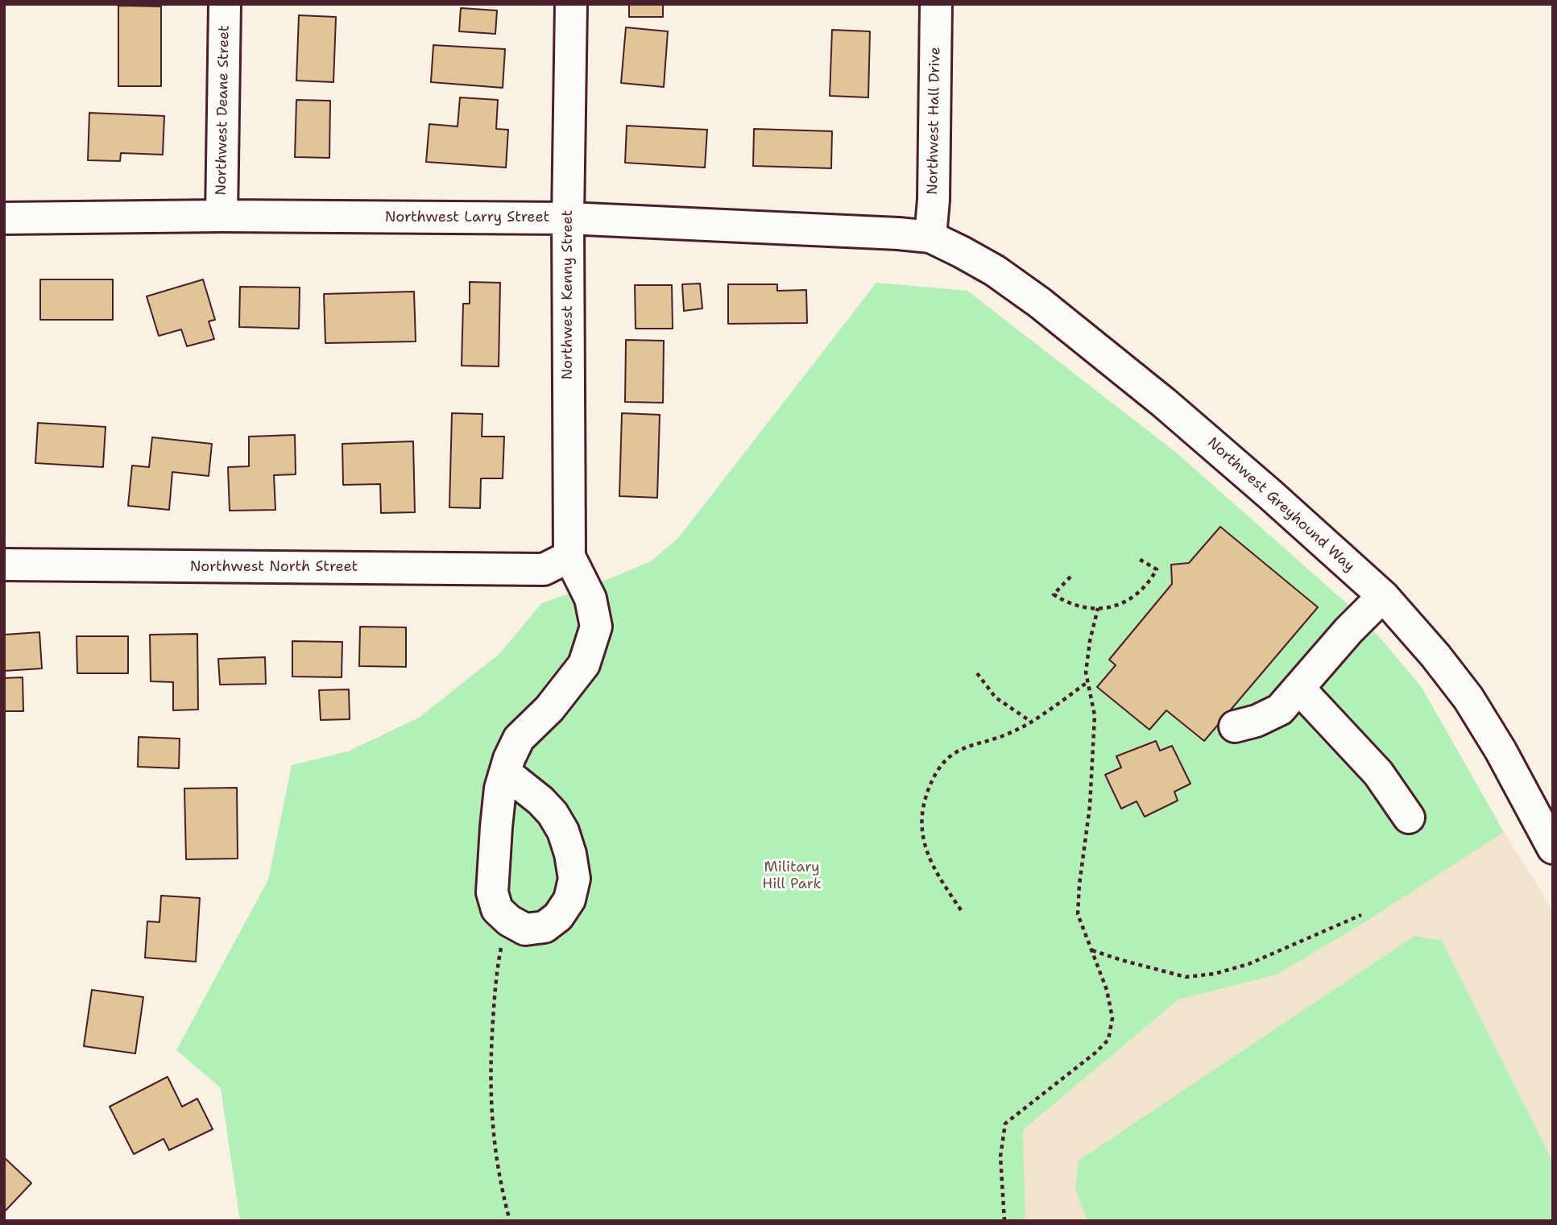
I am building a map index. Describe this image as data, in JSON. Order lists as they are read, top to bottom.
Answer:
{
  "streets": {
    "street": [
      "Northwest Deane Street",
      "Northwest Hall Drive",
      "Northwest Larry Street",
      "Northwest Kenny Street",
      "Northwest Greyhound Way",
      "Northwest North Street"
    ]
  },
  "crossings": [
    ["Northwest Deane Street", "Northwest Larry Street"],
    ["Northwest Hall Drive", "Northwest Larry Street"],
    ["Northwest Hall Drive", "Northwest Greyhound Way"],
    ["Northwest Larry Street", "Northwest Kenny Street"],
    ["Northwest Larry Street", "Northwest Greyhound Way"],
    ["Northwest Kenny Street", "Northwest North Street"]
  ],
  "parks": ["Military Hill Park"]
}
